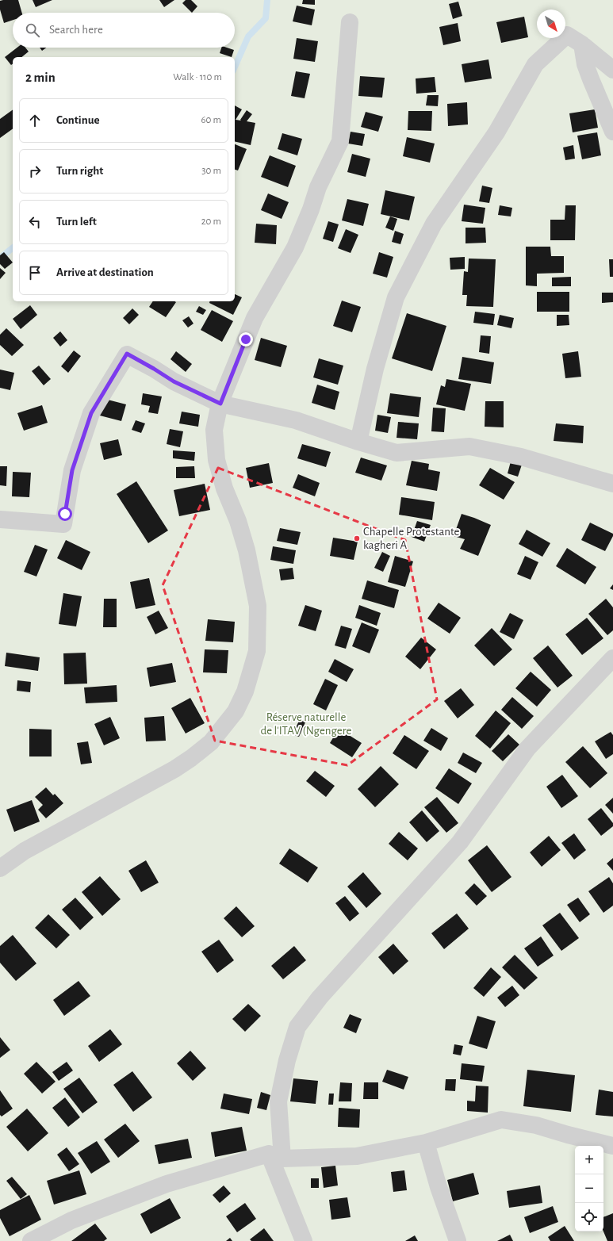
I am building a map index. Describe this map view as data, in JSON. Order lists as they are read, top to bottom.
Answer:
{
  "parks": ["Réserve naturelle de l'ITAV (Ngengere"],
  "places": ["Chapelle Protestante kagheri A"],
  "north": "bottom right",
  "page": {
    "search": "Search here",
    "heading": ["2 min", "Walk · 110 m"],
    "list": [
      ["Continue", "60 m"],
      ["Turn right", "30 m"],
      ["Turn left", "20 m"],
      "Arrive at destination"
    ],
    "map_buttons": ["+", "−"]
  }
}
